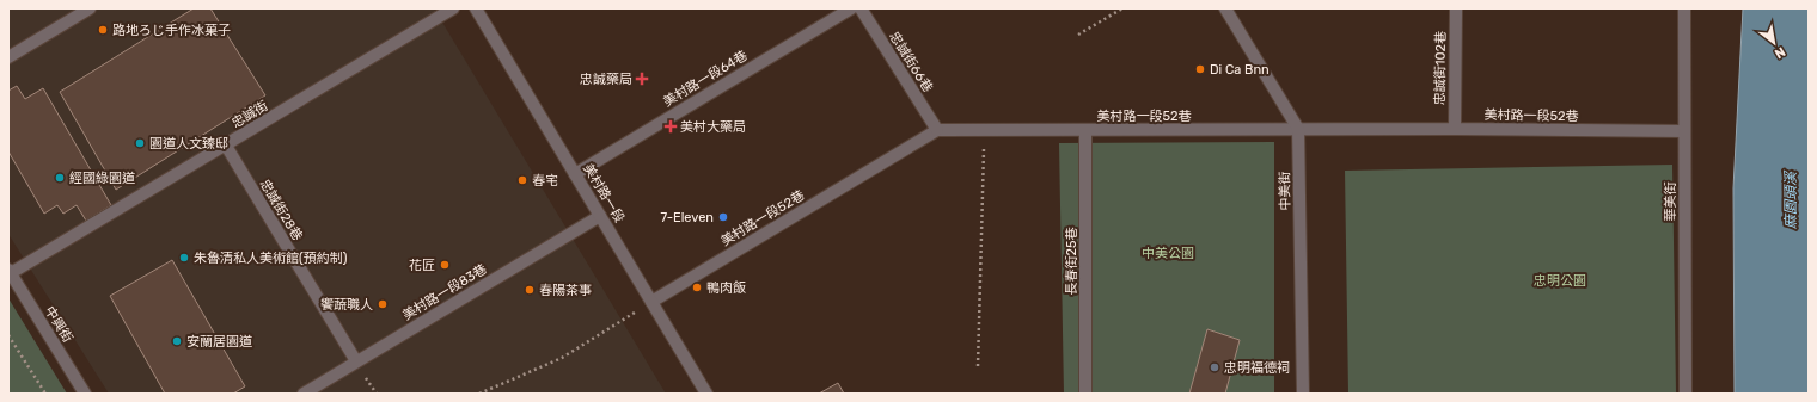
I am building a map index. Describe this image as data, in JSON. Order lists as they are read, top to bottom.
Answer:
{
  "streets": {
    "street": [
      "忠誠街66巷",
      "忠誠街102巷",
      "美村路一段64巷",
      "忠誠街",
      "美村路一段52巷",
      "中美街",
      "美村路一段",
      "華美街",
      "忠誠街28巷",
      "長春街25巷",
      "美村路一段83巷",
      "中興街"
    ]
  },
  "crossings": [
    ["忠誠街66巷", "美村路一段52巷"],
    ["忠誠街102巷", "美村路一段52巷"],
    ["美村路一段64巷", "美村路一段"],
    ["忠誠街", "忠誠街28巷"],
    ["忠誠街", "中興街"],
    ["美村路一段52巷", "中美街"],
    ["美村路一段52巷", "美村路一段"],
    ["美村路一段52巷", "華美街"],
    ["美村路一段52巷", "長春街25巷"],
    ["美村路一段", "美村路一段83巷"],
    ["忠誠街28巷", "美村路一段83巷"]
  ],
  "water": ["麻園頭溪"],
  "parks": ["中美公園", "忠明公園"],
  "places": {
    "other": [
      "路地ろじ手作冰菓子",
      "Di Ca Bnn",
      "園道人文臻邸",
      "經國綠園道",
      "春宅",
      "7-Eleven",
      "朱魯清私人美術館(預約制)",
      "花匠",
      "鴨肉飯",
      "春陽茶事",
      "饗蔬職人",
      "安蘭居園道",
      "忠明福德祠"
    ],
    "health": ["忠誠藥局", "美村大藥局"]
  },
  "north": "bottom right"
}
